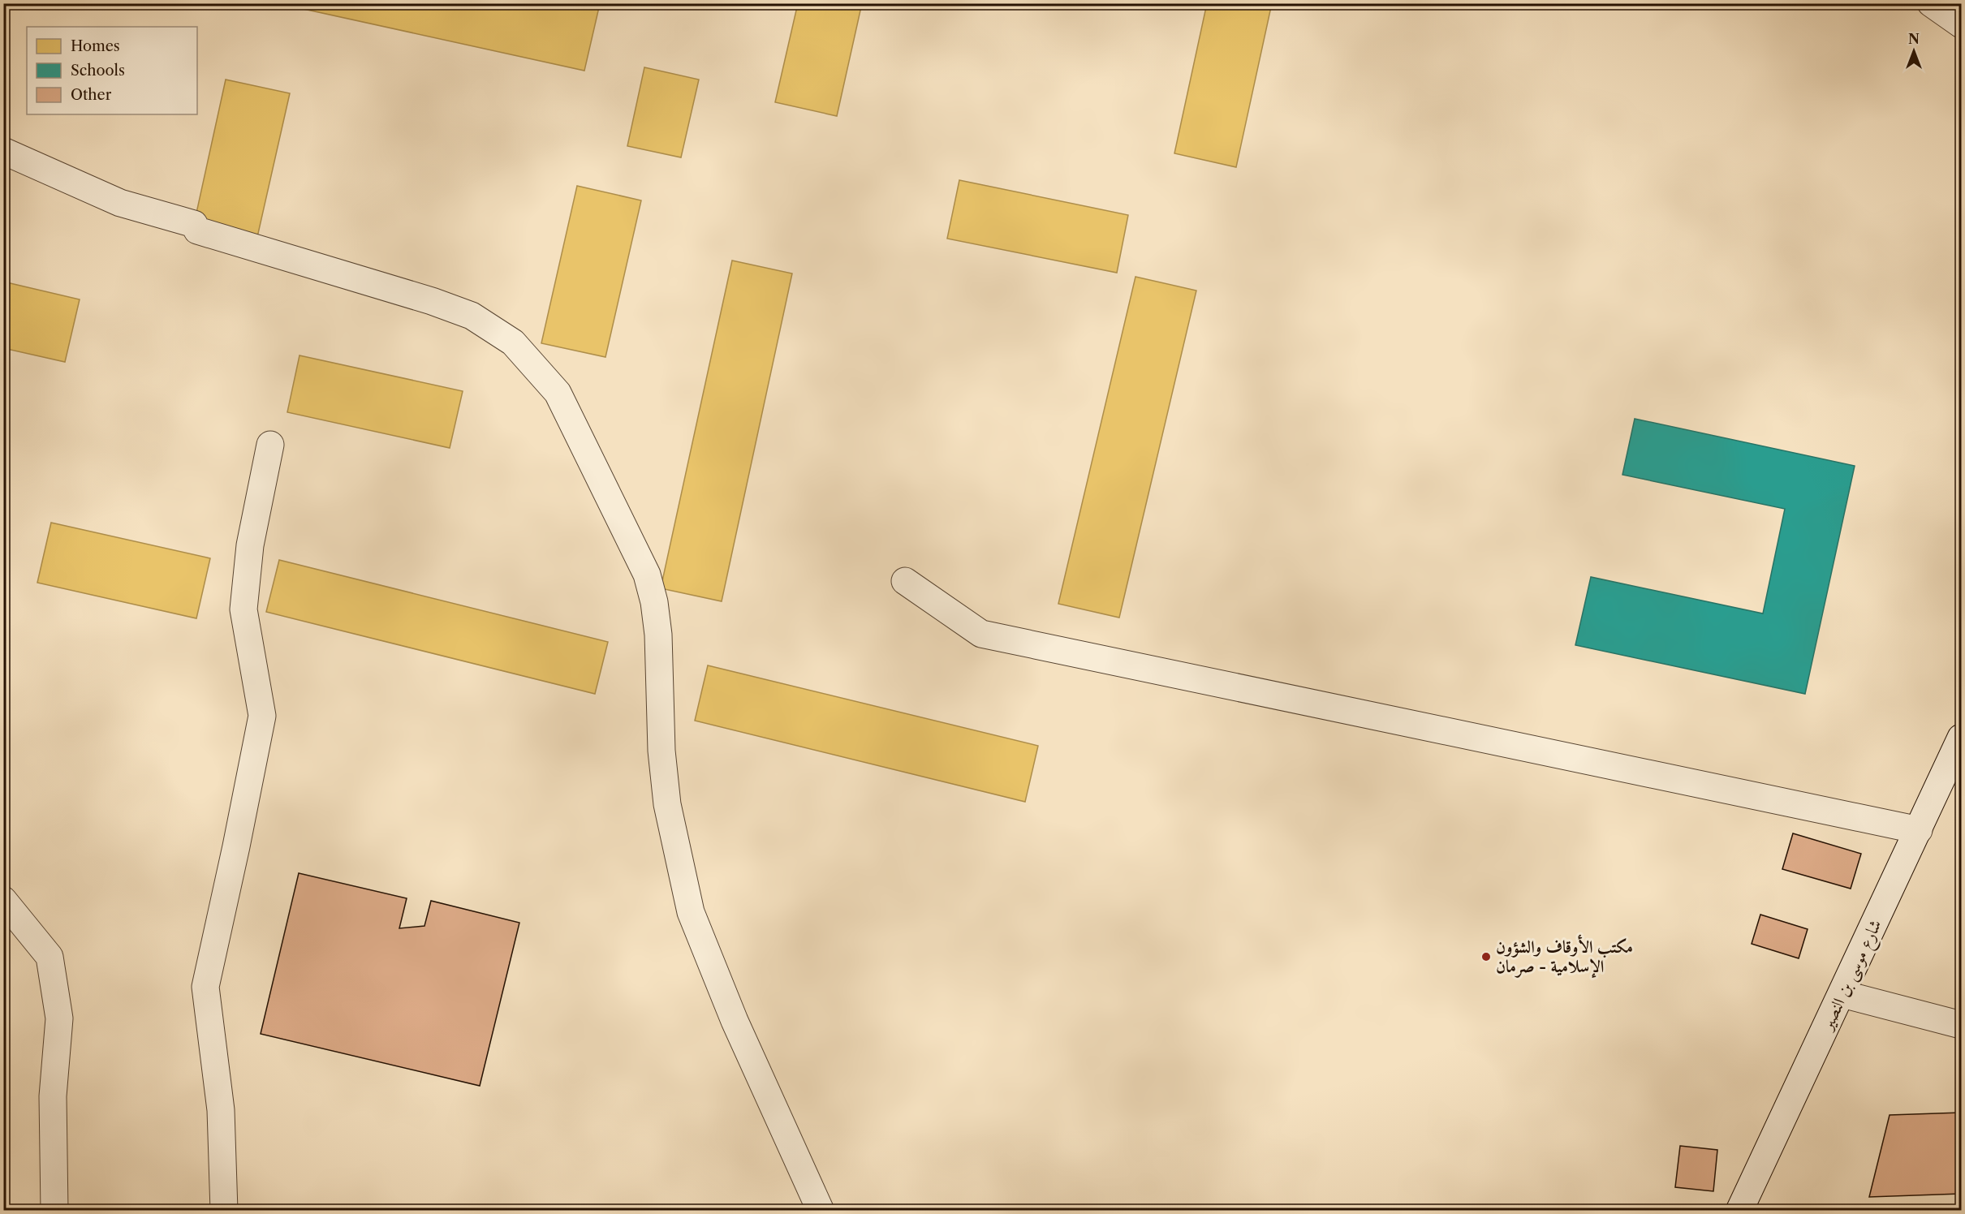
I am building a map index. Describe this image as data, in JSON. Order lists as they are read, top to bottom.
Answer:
{
  "streets": {
    "street": ["شارع موسى بن النصير"]
  },
  "places": ["مكتب الأوقاف والشؤون الإسلامية - صرمان"],
  "legend": ["Homes", "Schools", "Other"],
  "north": "top"
}
